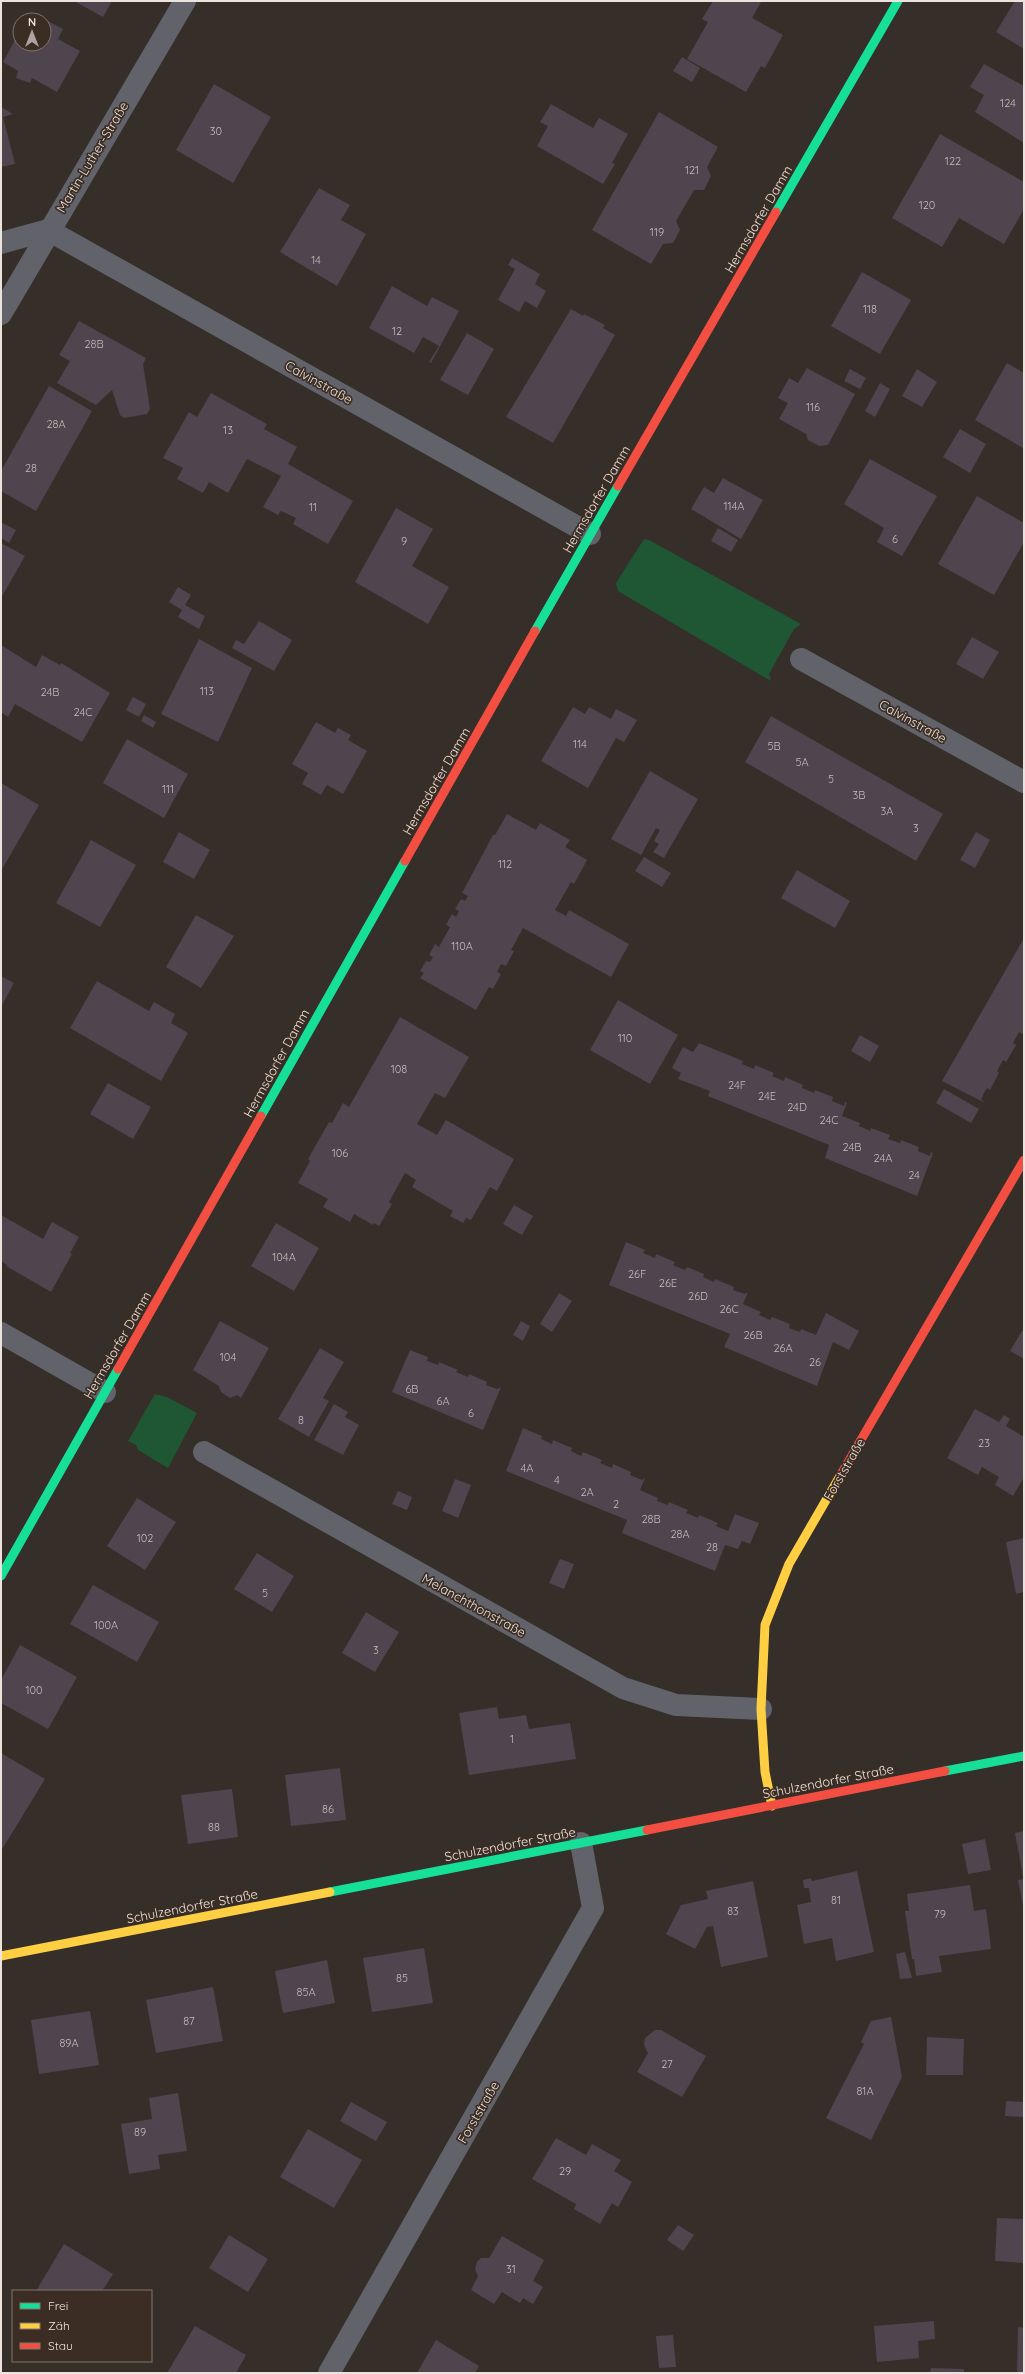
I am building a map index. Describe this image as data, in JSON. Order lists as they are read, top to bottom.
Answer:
{
  "streets": {
    "main road": ["Hermsdorfer Damm", "Forststraße", "Schulzendorfer Straße"],
    "street": ["Martin-Luther-Straße", "Calvinstraße", "Melanchthonstraße"]
  },
  "crossings": [
    ["Martin-Luther-Straße", "Calvinstraße"],
    ["Hermsdorfer Damm", "Calvinstraße"],
    ["Forststraße", "Melanchthonstraße"],
    ["Forststraße", "Schulzendorfer Straße"]
  ],
  "house_numbers": [
    "124",
    "30",
    "122",
    "121",
    "120",
    "119",
    "14",
    "118",
    "12",
    "28B",
    "116",
    "28A",
    "13",
    "28",
    "114A",
    "11",
    "6",
    "9",
    "113",
    "24B",
    "24C",
    "114",
    "5B",
    "5A",
    "5",
    "111",
    "3B",
    "3A",
    "3",
    "112",
    "110A",
    "110",
    "108",
    "24F",
    "24E",
    "24D",
    "24C",
    "24B",
    "106",
    "24A",
    "24",
    "104A",
    "26F",
    "26E",
    "26D",
    "26C",
    "26B",
    "26A",
    "104",
    "26",
    "6B",
    "6A",
    "6",
    "8",
    "23",
    "4A",
    "4",
    "2A",
    "2",
    "28B",
    "28A",
    "102",
    "28",
    "5",
    "100A",
    "3",
    "100",
    "1",
    "86",
    "88",
    "81",
    "83",
    "79",
    "85",
    "85A",
    "87",
    "89A",
    "27",
    "81A",
    "89",
    "29",
    "31"
  ],
  "legend": ["Frei", "Zäh", "Stau"],
  "north": "top"
}
